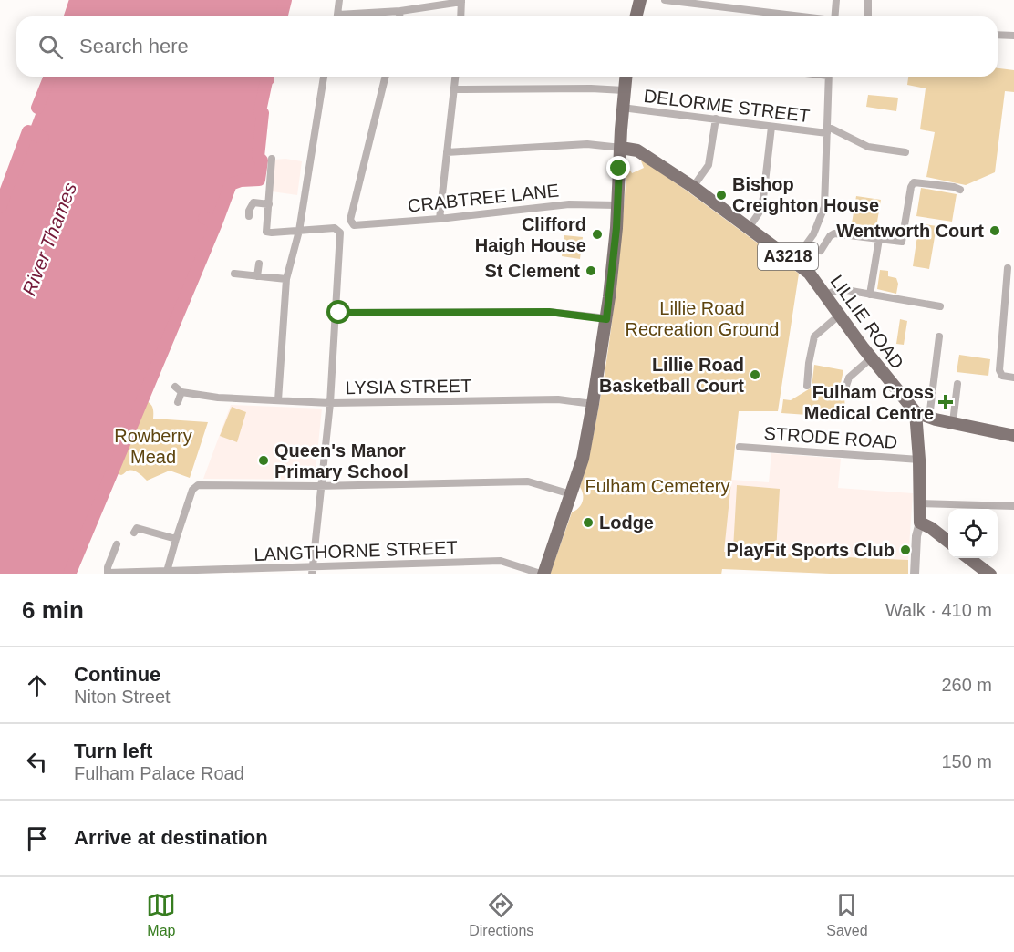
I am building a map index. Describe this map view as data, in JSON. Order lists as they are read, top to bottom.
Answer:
{
  "streets": {
    "main road": ["A3218", "LILLIE ROAD"],
    "street": [
      "DELORME STREET",
      "CRABTREE LANE",
      "LYSIA STREET",
      "STRODE ROAD",
      "LANGTHORNE STREET"
    ]
  },
  "water": ["River Thames"],
  "parks": ["Lillie Road Recreation Ground", "Rowberry Mead", "Fulham Cemetery"],
  "places": {
    "other": [
      "Bishop Creighton House",
      "Wentworth Court",
      "Clifford Haigh House",
      "St Clement",
      "Lillie Road Basketball Court",
      "Queen's Manor Primary School",
      "Lodge",
      "PlayFit Sports Club"
    ],
    "health": ["Fulham Cross Medical Centre"]
  },
  "page": {
    "search": "Search here",
    "heading": ["6 min", "Walk · 410 m"],
    "list": [
      ["Continue", "Niton Street", "260 m"],
      ["Turn left", "Fulham Palace Road", "150 m"],
      "Arrive at destination"
    ],
    "nav": ["Map", "Directions", "Saved"]
  }
}
